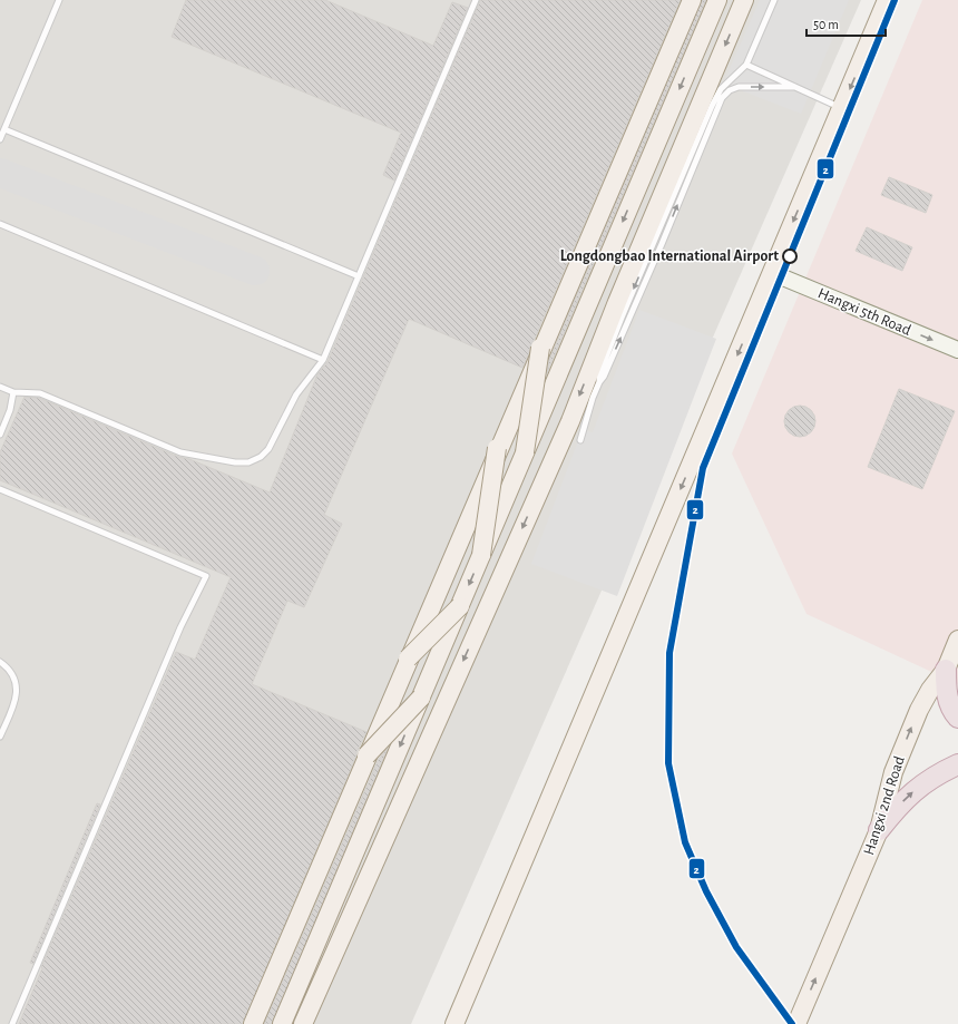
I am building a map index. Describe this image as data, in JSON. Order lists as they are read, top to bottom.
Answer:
{
  "streets": {
    "main road": ["Hangxi 2nd Road"],
    "street": ["Hangxi 5th Road"]
  },
  "one_way": ["Hangxi 5th Road", "Hangxi 2nd Road"],
  "places": ["Longdongbao International Airport"],
  "lines": ["transit line 2"],
  "scale_bar": "50 m"
}
